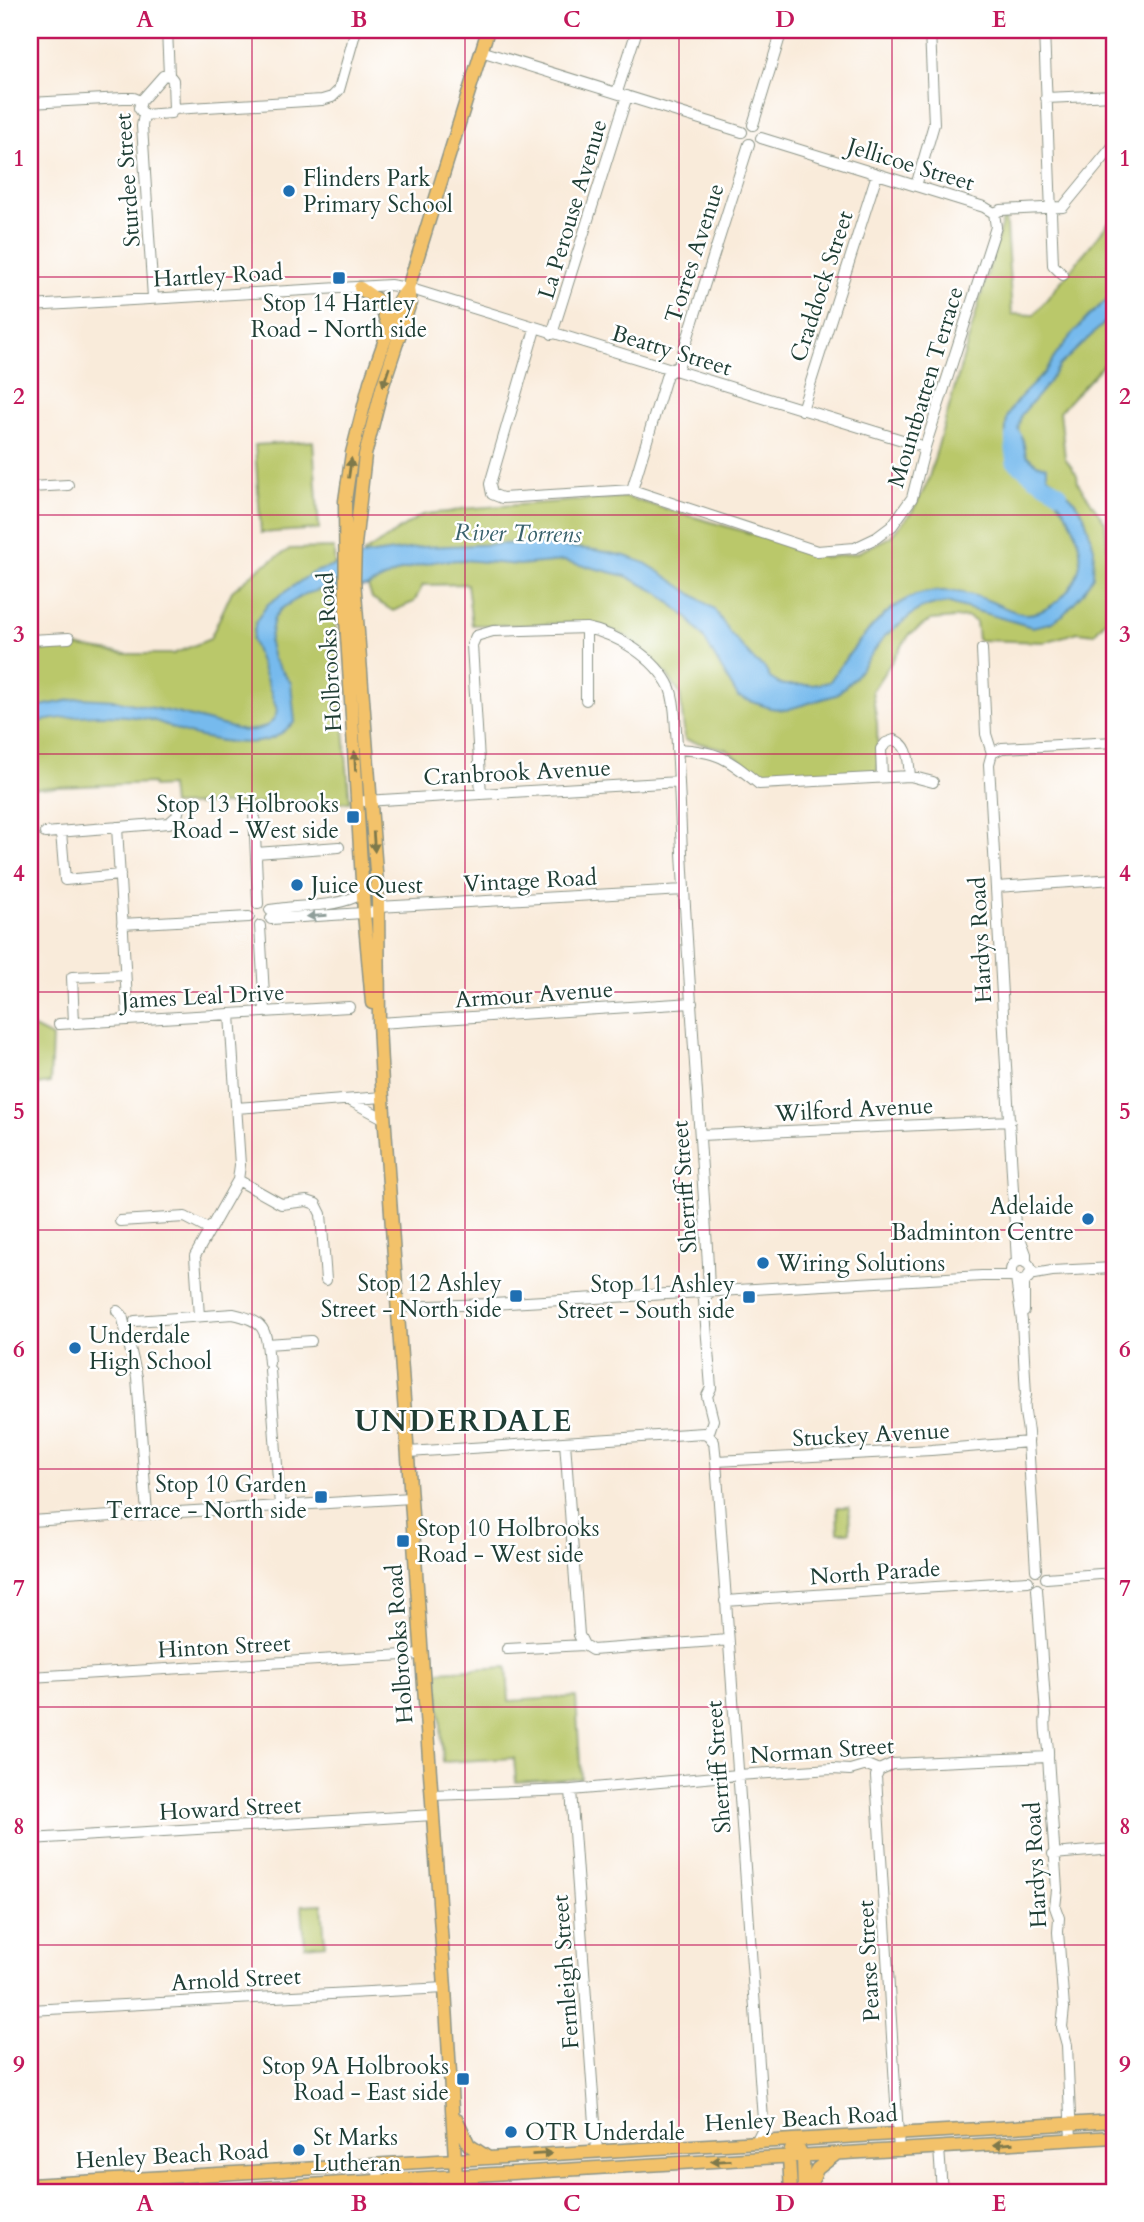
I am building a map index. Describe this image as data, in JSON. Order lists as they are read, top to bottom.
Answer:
{
  "streets": {
    "main road": ["Holbrooks Road", "Henley Beach Road"],
    "street": [
      "Jellicoe Street",
      "Sturdee Street",
      "La Perouse Avenue",
      "Torres Avenue",
      "Hartley Road",
      "Craddock Street",
      "Beatty Street",
      "Mountbatten Terrace",
      "Cranbrook Avenue",
      "Vintage Road",
      "Hardys Road",
      "Armour Avenue",
      "James Leal Drive",
      "Wilford Avenue",
      "Sherriff Street",
      "Stuckey Avenue",
      "North Parade",
      "Hinton Street",
      "Norman Street",
      "Howard Street",
      "Pearse Street",
      "Fernleigh Street",
      "Arnold Street"
    ]
  },
  "crossings": [
    ["Jellicoe Street", "Torres Avenue"],
    ["Jellicoe Street", "Craddock Street"],
    ["Jellicoe Street", "Mountbatten Terrace"],
    ["Sturdee Street", "Hartley Road"],
    ["La Perouse Avenue", "Beatty Street"],
    ["Torres Avenue", "Beatty Street"],
    ["Torres Avenue", "Mountbatten Terrace"],
    ["Hartley Road", "Beatty Street"],
    ["Hartley Road", "Holbrooks Road"],
    ["Craddock Street", "Beatty Street"],
    ["Beatty Street", "Mountbatten Terrace"],
    ["Beatty Street", "Holbrooks Road"],
    ["Holbrooks Road", "Cranbrook Avenue"],
    ["Holbrooks Road", "Vintage Road"],
    ["Holbrooks Road", "Armour Avenue"],
    ["Holbrooks Road", "Hinton Street"],
    ["Holbrooks Road", "Norman Street"],
    ["Holbrooks Road", "Howard Street"],
    ["Holbrooks Road", "Arnold Street"],
    ["Holbrooks Road", "Henley Beach Road"],
    ["Cranbrook Avenue", "Sherriff Street"],
    ["Vintage Road", "Sherriff Street"],
    ["Hardys Road", "Wilford Avenue"],
    ["Hardys Road", "Stuckey Avenue"],
    ["Hardys Road", "North Parade"],
    ["Hardys Road", "Norman Street"],
    ["Hardys Road", "Henley Beach Road"],
    ["Armour Avenue", "Sherriff Street"],
    ["Wilford Avenue", "Sherriff Street"],
    ["Sherriff Street", "Stuckey Avenue"],
    ["Sherriff Street", "North Parade"],
    ["Sherriff Street", "Norman Street"],
    ["Sherriff Street", "Henley Beach Road"],
    ["Norman Street", "Pearse Street"],
    ["Norman Street", "Fernleigh Street"],
    ["Pearse Street", "Henley Beach Road"],
    ["Fernleigh Street", "Henley Beach Road"]
  ],
  "districts": ["UNDERDALE"],
  "water": ["River Torrens"],
  "places": {
    "other": [
      "Flinders Park Primary School",
      "Juice Quest",
      "Adelaide Badminton Centre",
      "Wiring Solutions",
      "Underdale High School",
      "OTR Underdale",
      "St Marks Lutheran"
    ],
    "transit": [
      "Stop 14 Hartley Road - North side",
      "Stop 13 Holbrooks Road - West side",
      "Stop 12 Ashley Street - North side",
      "Stop 11 Ashley Street - South side",
      "Stop 10 Garden Terrace - North side",
      "Stop 10 Holbrooks Road - West side",
      "Stop 9A Holbrooks Road - East side"
    ]
  },
  "grid": {
    "columns": [
      "A",
      "B",
      "C",
      "D",
      "E"
    ],
    "rows": [
      "1",
      "2",
      "3",
      "4",
      "5",
      "6",
      "7",
      "8",
      "9"
    ]
  }
}
